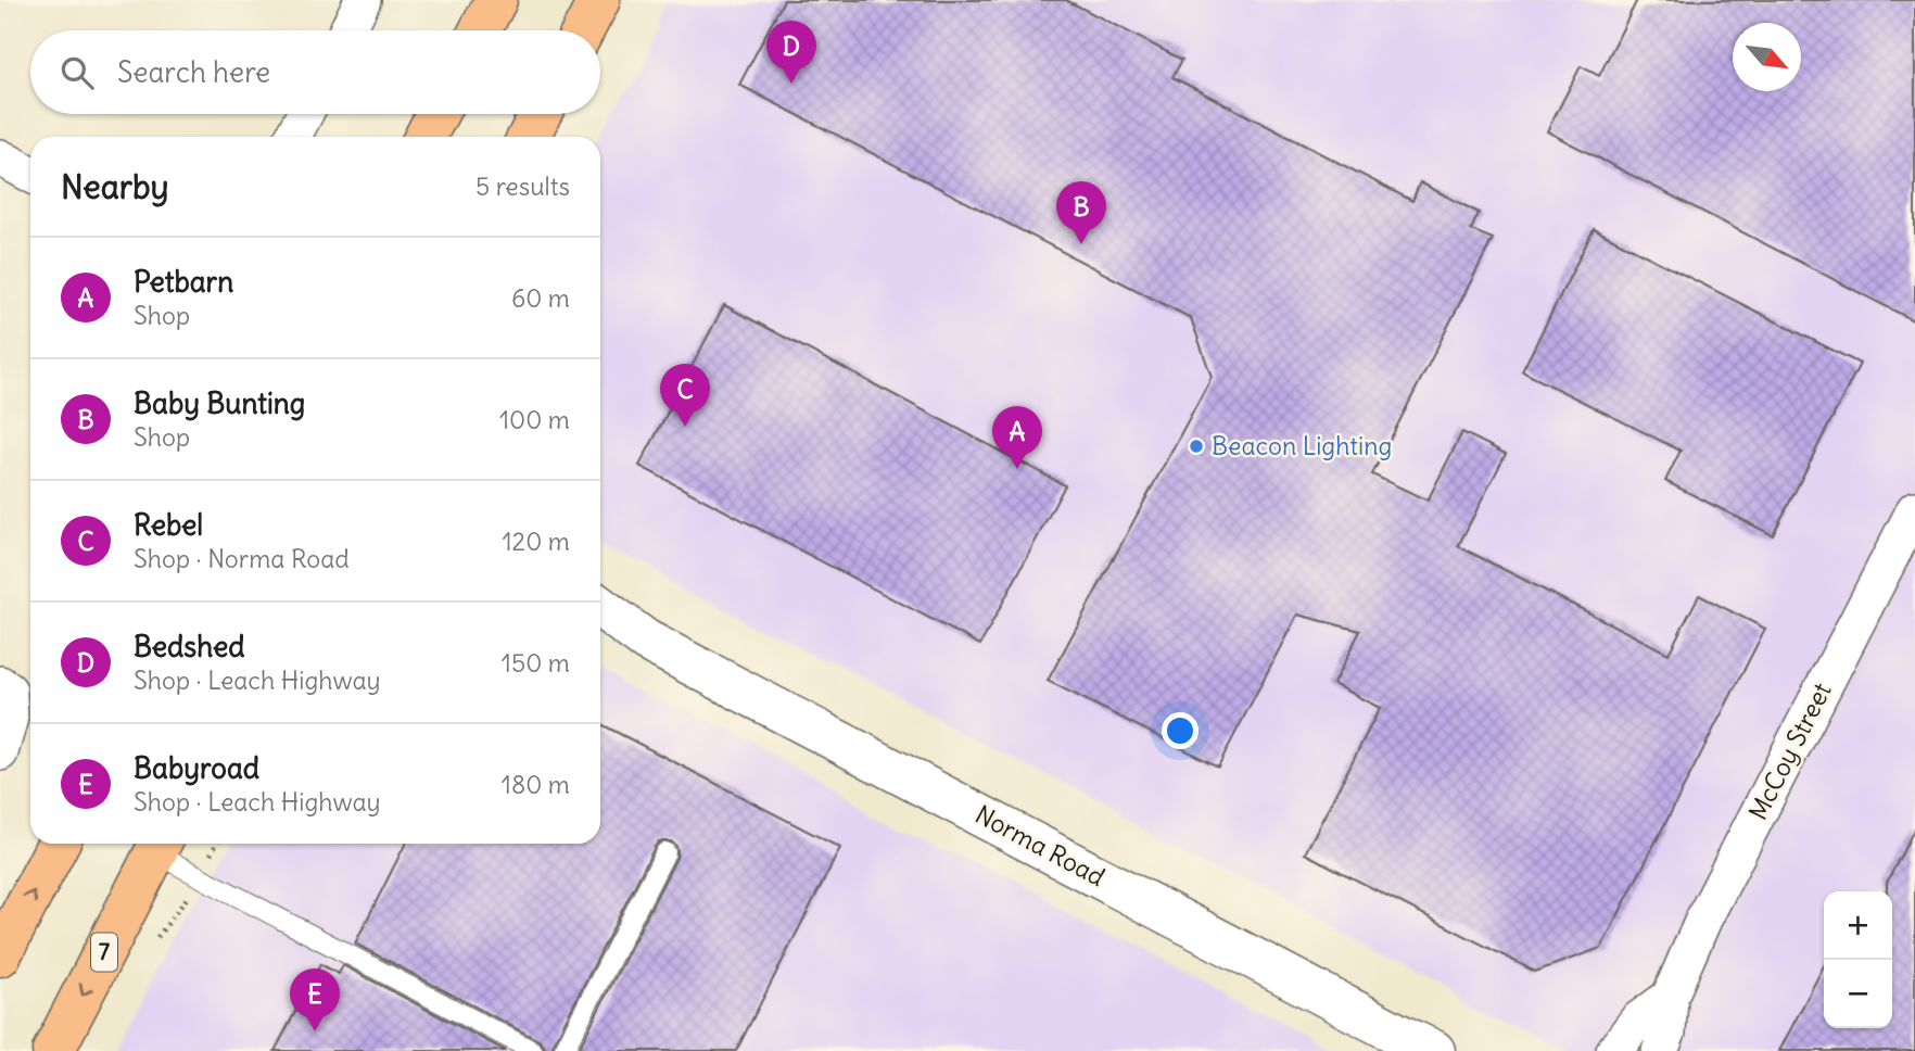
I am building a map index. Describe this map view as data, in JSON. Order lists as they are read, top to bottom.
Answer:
{
  "streets": {
    "highway": ["7"],
    "street": ["McCoy Street", "Norma Road"]
  },
  "places": ["Beacon Lighting"],
  "north": "bottom right",
  "page": {
    "pins": [
      "D",
      "B",
      "C",
      "A",
      "E"
    ],
    "search": "Search here",
    "heading": ["Nearby", "5 results"],
    "list": [
      {
        "mark": "A",
        "name": "Petbarn",
        "note": "Shop",
        "value": "60 m"
      },
      {
        "mark": "B",
        "name": "Baby Bunting",
        "note": "Shop",
        "value": "100 m"
      },
      {
        "mark": "C",
        "name": "Rebel",
        "note": "Shop · Norma Road",
        "value": "120 m"
      },
      {
        "mark": "D",
        "name": "Bedshed",
        "note": "Shop · Leach Highway",
        "value": "150 m"
      },
      {
        "mark": "E",
        "name": "Babyroad",
        "note": "Shop · Leach Highway",
        "value": "180 m"
      }
    ],
    "map_buttons": ["+", "−"]
  }
}
